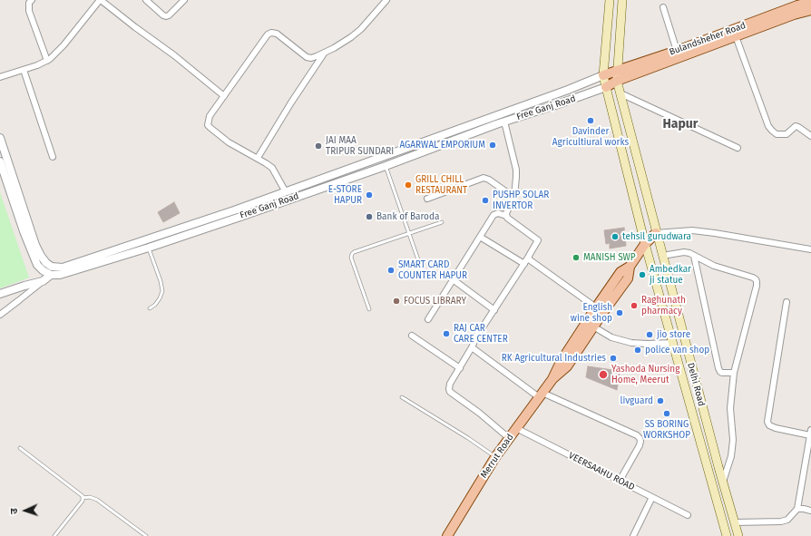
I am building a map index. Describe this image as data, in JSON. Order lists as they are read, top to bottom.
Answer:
{
  "streets": {
    "main road": ["Bulandsheher Road", "Delhi Road", "Merrut Road"],
    "street": ["Free Ganj Road", "VEERSAAHU ROAD"]
  },
  "crossings": [
    ["Bulandsheher Road", "Delhi Road"],
    ["Free Ganj Road", "Delhi Road"],
    ["Delhi Road", "Merrut Road"],
    ["Merrut Road", "VEERSAAHU ROAD"]
  ],
  "districts": ["Hapur"],
  "places": [
    "Davinder Agricultiural works",
    "AGARWAL EMPORIUM",
    "JAI MAA TRIPUR SUNDARI",
    "GRILL CHILL RESTAURANT",
    "E-STORE HAPUR",
    "PUSHP SOLAR INVERTOR",
    "Bank of Baroda",
    "tehsil gurudwara",
    "MANISH SWP",
    "SMART CARD COUNTER HAPUR",
    "Ambedkar ji statue",
    "FOCUS LIBRARY",
    "Raghunath pharmacy",
    "English wine shop",
    "RAJ CAR CARE CENTER",
    "jio store",
    "police van shop",
    "RK Agricultural Industries",
    "Yashoda Nursing Home, Meerut",
    "livguard",
    "SS BORING WORKSHOP"
  ],
  "north": "left"
}
